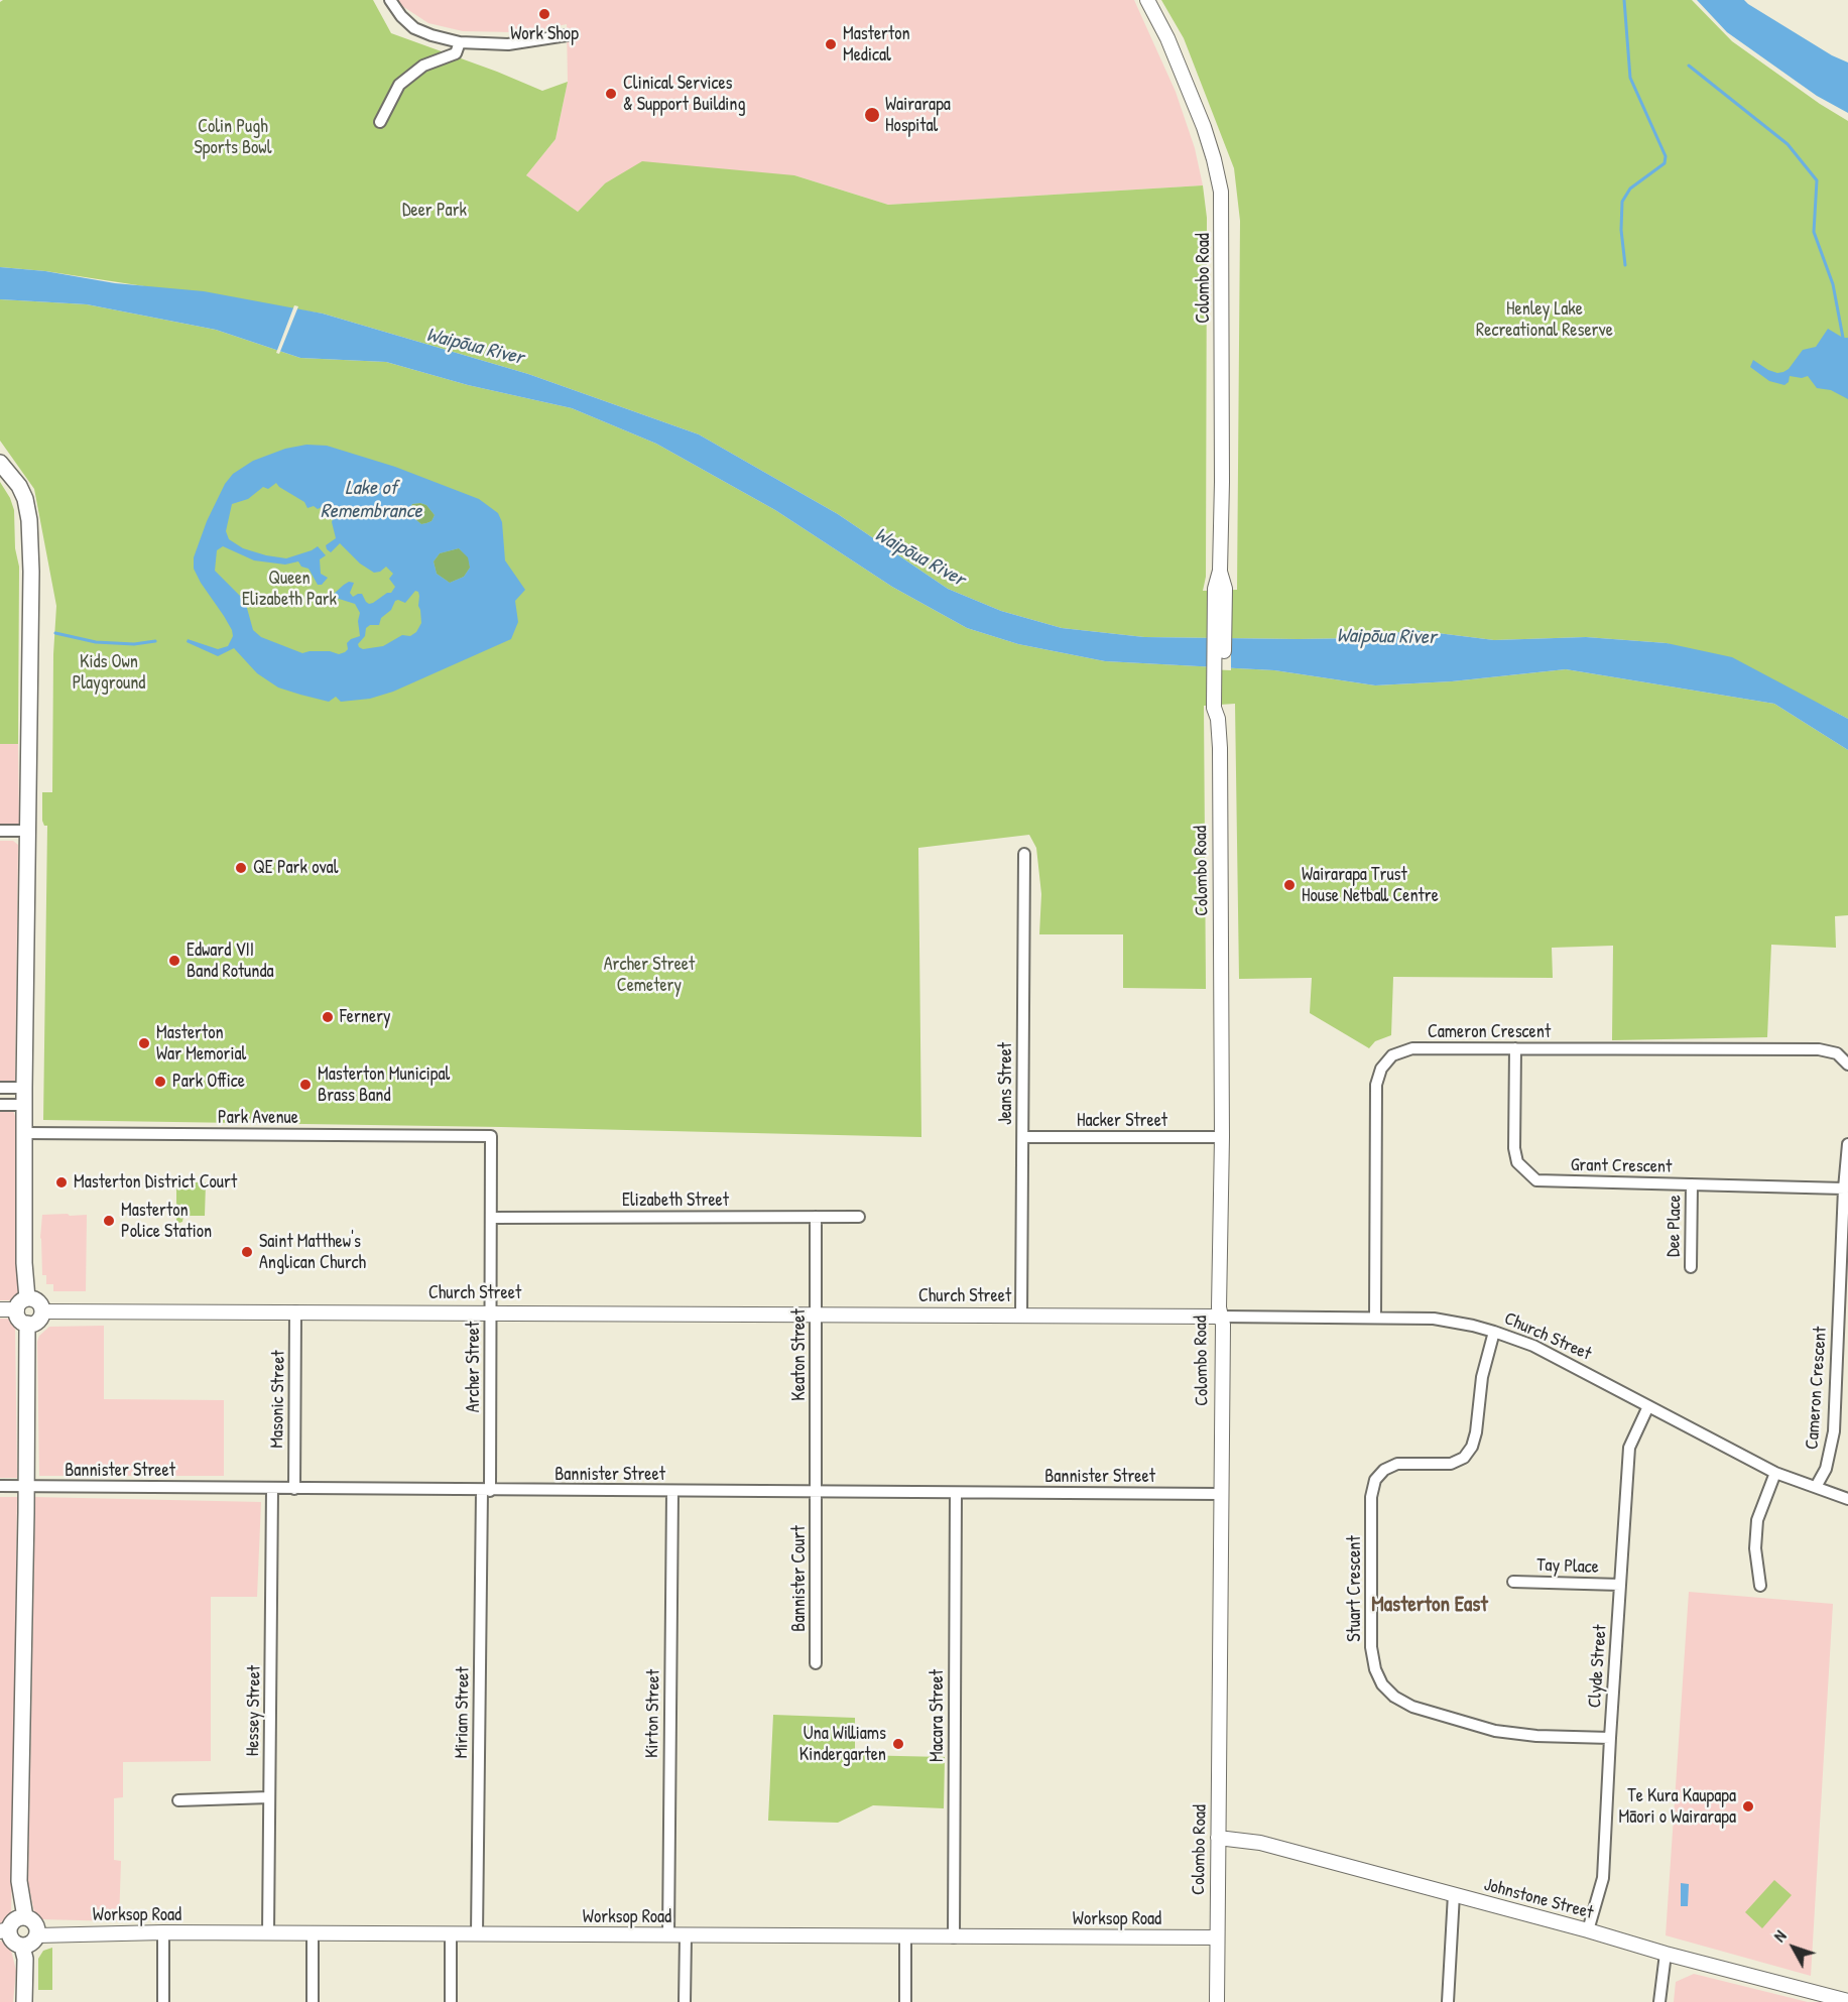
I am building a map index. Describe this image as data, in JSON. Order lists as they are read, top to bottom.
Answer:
{
  "streets": {
    "street": [
      "Colombo Road",
      "Cameron Crescent",
      "Jeans Street",
      "Park Avenue",
      "Hacker Street",
      "Grant Crescent",
      "Elizabeth Street",
      "Dee Place",
      "Church Street",
      "Keaton Street",
      "Archer Street",
      "Masonic Street",
      "Bannister Street",
      "Tay Place",
      "Bannister Court",
      "Stuart Crescent",
      "Clyde Street",
      "Hessey Street",
      "Miriam Street",
      "Kirton Street",
      "Macara Street",
      "Johnstone Street",
      "Worksop Road"
    ]
  },
  "crossings": [
    ["Colombo Road", "Hacker Street"],
    ["Colombo Road", "Church Street"],
    ["Colombo Road", "Bannister Street"],
    ["Colombo Road", "Johnstone Street"],
    ["Colombo Road", "Worksop Road"],
    ["Cameron Crescent", "Grant Crescent"],
    ["Cameron Crescent", "Church Street"],
    ["Jeans Street", "Hacker Street"],
    ["Jeans Street", "Church Street"],
    ["Park Avenue", "Archer Street"],
    ["Grant Crescent", "Dee Place"],
    ["Elizabeth Street", "Keaton Street"],
    ["Elizabeth Street", "Archer Street"],
    ["Church Street", "Keaton Street"],
    ["Church Street", "Archer Street"],
    ["Church Street", "Masonic Street"],
    ["Church Street", "Stuart Crescent"],
    ["Church Street", "Clyde Street"],
    ["Keaton Street", "Bannister Street"],
    ["Keaton Street", "Bannister Court"],
    ["Archer Street", "Bannister Street"],
    ["Archer Street", "Miriam Street"],
    ["Masonic Street", "Bannister Street"],
    ["Bannister Street", "Bannister Court"],
    ["Bannister Street", "Hessey Street"],
    ["Bannister Street", "Miriam Street"],
    ["Bannister Street", "Kirton Street"],
    ["Bannister Street", "Macara Street"],
    ["Tay Place", "Clyde Street"],
    ["Stuart Crescent", "Clyde Street"],
    ["Clyde Street", "Johnstone Street"],
    ["Hessey Street", "Worksop Road"],
    ["Miriam Street", "Worksop Road"],
    ["Kirton Street", "Worksop Road"],
    ["Macara Street", "Worksop Road"]
  ],
  "districts": ["Masterton East"],
  "water": ["Waipōua River", "Lake of Remembrance"],
  "parks": [
    "Colin Pugh Sports Bowl",
    "Deer Park",
    "Henley Lake Recreational Reserve",
    "Queen Elizabeth Park",
    "Kids Own Playground",
    "Archer Street Cemetery"
  ],
  "places": [
    "Work Shop",
    "Masterton Medical",
    "Clinical Services & Support Building",
    "Wairarapa Hospital",
    "QE Park oval",
    "Wairarapa Trust House Netball Centre",
    "Edward VII Band Rotunda",
    "Fernery",
    "Masterton War Memorial",
    "Park Office",
    "Masterton Municipal Brass Band",
    "Masterton District Court",
    "Masterton Police Station",
    "Saint Matthew's Anglican Church",
    "Una Williams Kindergarten",
    "Te Kura Kaupapa Māori o Wairarapa"
  ],
  "north": "top left"
}
